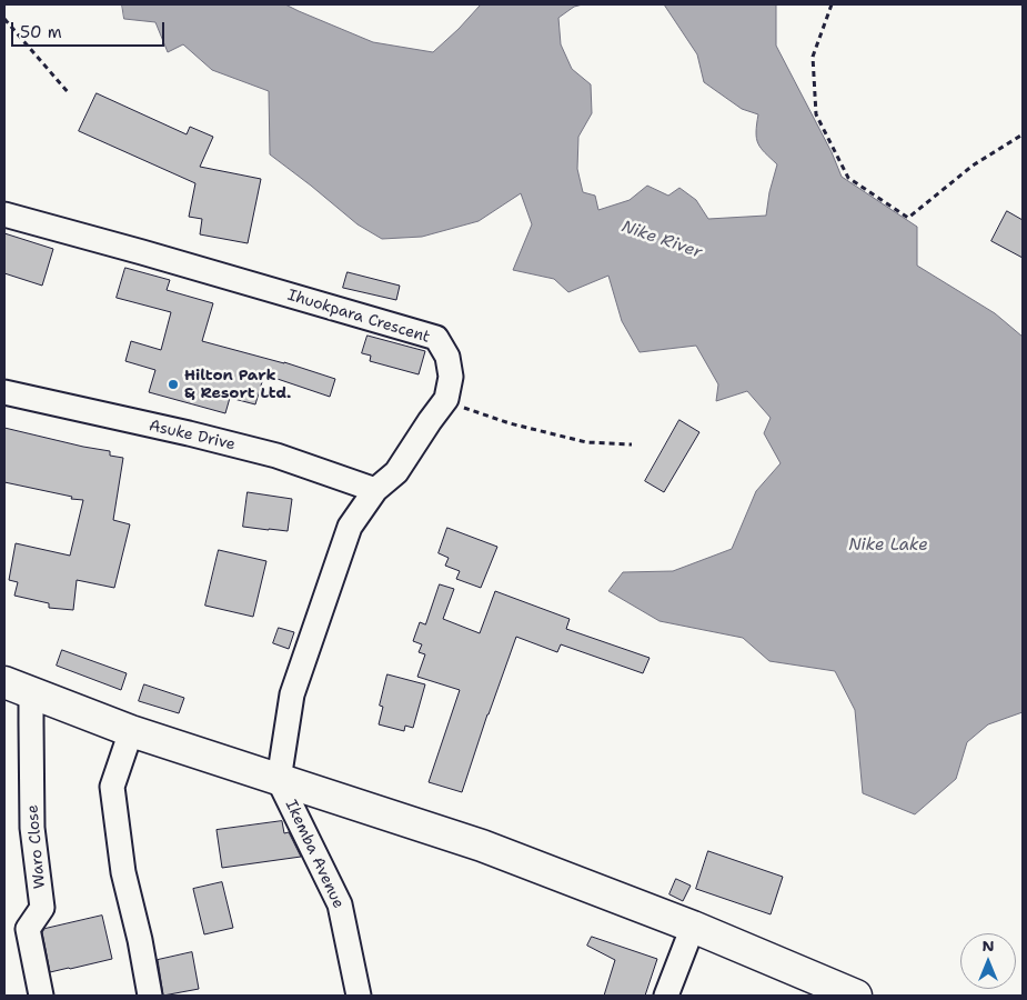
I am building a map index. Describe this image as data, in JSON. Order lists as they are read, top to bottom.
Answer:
{
  "streets": {
    "street": [
      "Ihuokpara Crescent",
      "Asuke Drive",
      "Waro Close",
      "Ikemba Avenue"
    ]
  },
  "crossings": [
    ["Ihuokpara Crescent", "Asuke Drive"],
    ["Ihuokpara Crescent", "Ikemba Avenue"]
  ],
  "water": ["Nike River", "Nike Lake"],
  "places": ["Hilton Park & Resort Ltd."],
  "scale_bar": "50 m",
  "north": "top"
}
